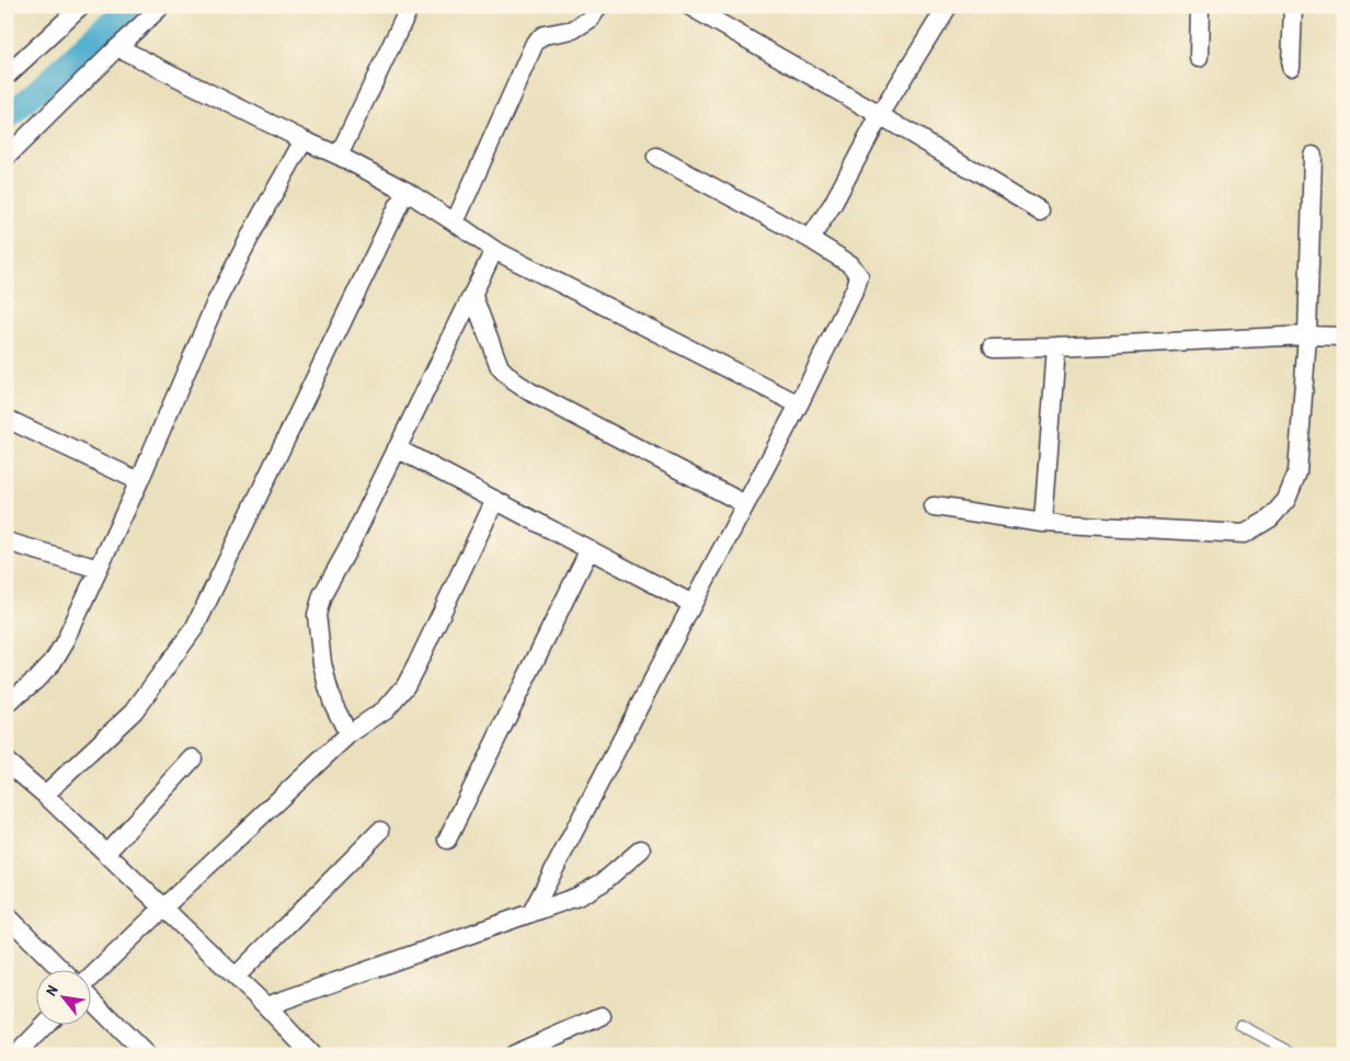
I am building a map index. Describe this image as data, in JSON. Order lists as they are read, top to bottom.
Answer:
{
  "north": "top left"
}
